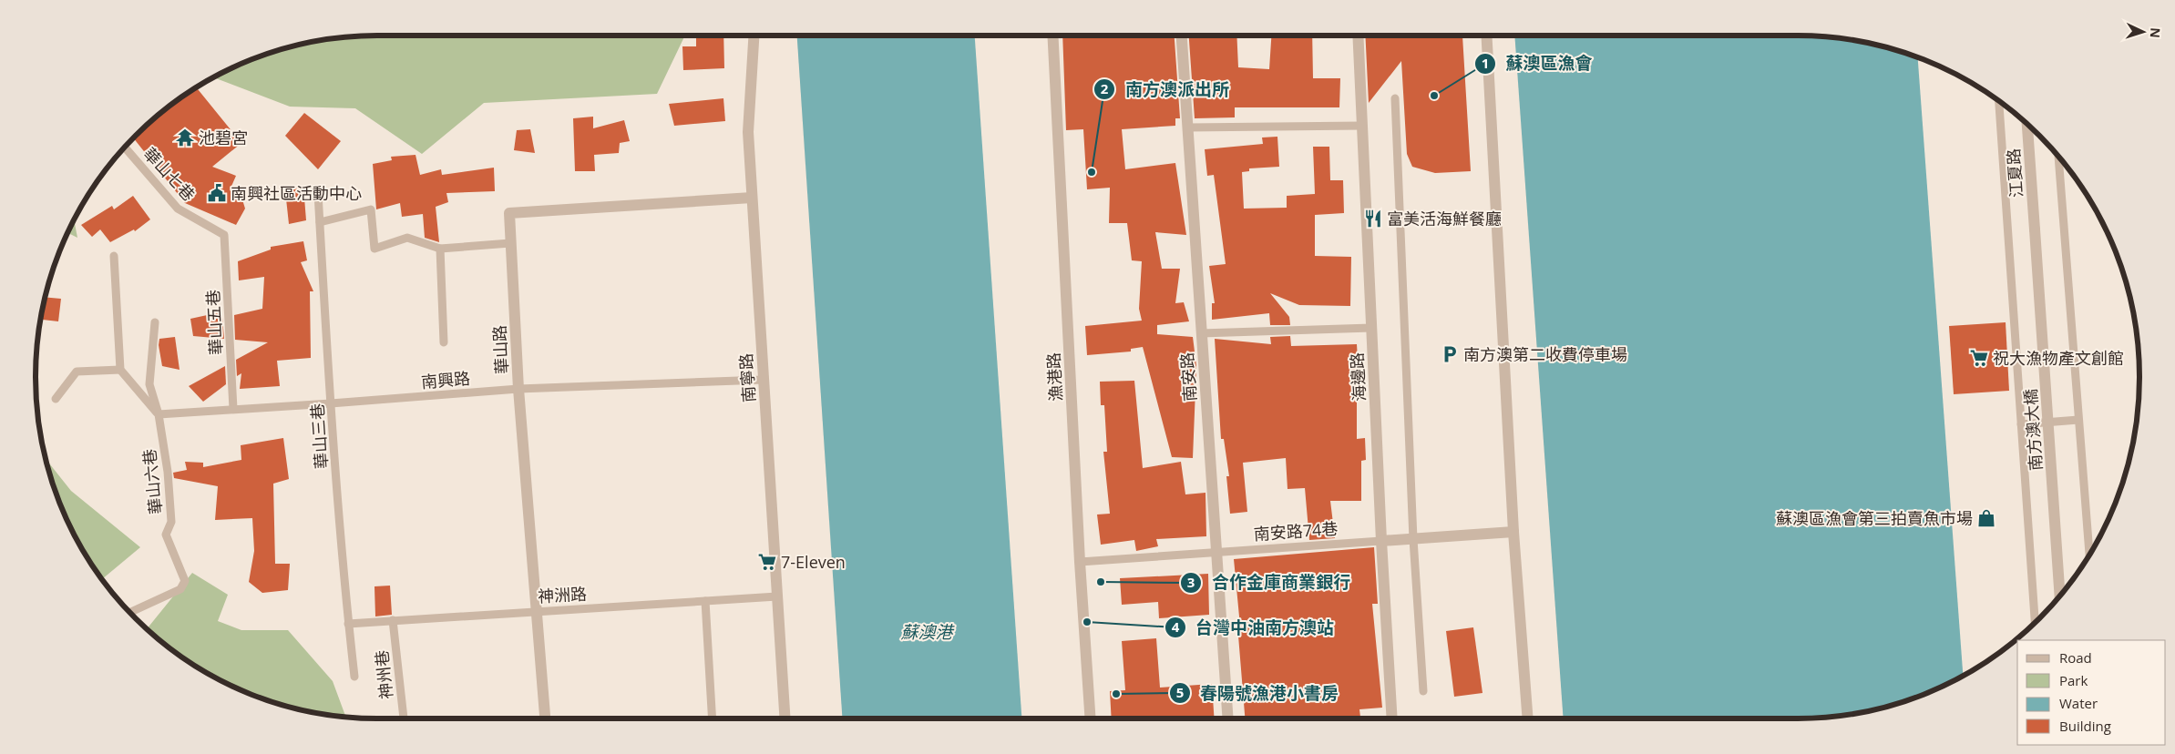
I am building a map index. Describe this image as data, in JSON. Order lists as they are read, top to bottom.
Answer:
{
  "streets": {
    "street": [
      "江夏路",
      "華山路",
      "漁港路",
      "南安路",
      "海邊路",
      "南寧路",
      "南方澳大橋",
      "南安路74巷"
    ],
    "lane": [
      "華山七巷",
      "華山五巷",
      "南興路",
      "華山三巷",
      "華山六巷",
      "神洲路",
      "神州巷"
    ]
  },
  "crossings": [
    ["江夏路", "南方澳大橋"],
    ["華山七巷", "華山五巷"],
    ["華山五巷", "南興路"],
    ["華山路", "南寧路"],
    ["華山路", "南興路"],
    ["華山路", "神洲路"],
    ["漁港路", "南安路74巷"],
    ["南安路", "南安路74巷"],
    ["海邊路", "南安路74巷"],
    ["南寧路", "南興路"],
    ["南寧路", "神洲路"],
    ["南興路", "華山三巷"],
    ["南興路", "華山六巷"],
    ["華山三巷", "神洲路"],
    ["神洲路", "神州巷"]
  ],
  "water": ["蘇澳港"],
  "places": {
    "other": [
      "蘇澳區漁會",
      "南方澳派出所",
      "合作金庫商業銀行",
      "台灣中油南方澳站",
      "春陽號漁港小書房"
    ],
    "temple": ["池碧宮"],
    "public building": ["南興社區活動中心"],
    "restaurant": ["富美活海鮮餐廳"],
    "parking": ["南方澳第二收費停車場"],
    "supermarket": ["祝大漁物產文創館", "7-Eleven"],
    "shop": ["蘇澳區漁會第三拍賣魚市場"]
  },
  "legend": [
    "Road",
    "Park",
    "Water",
    "Building"
  ],
  "north": "right"
}
